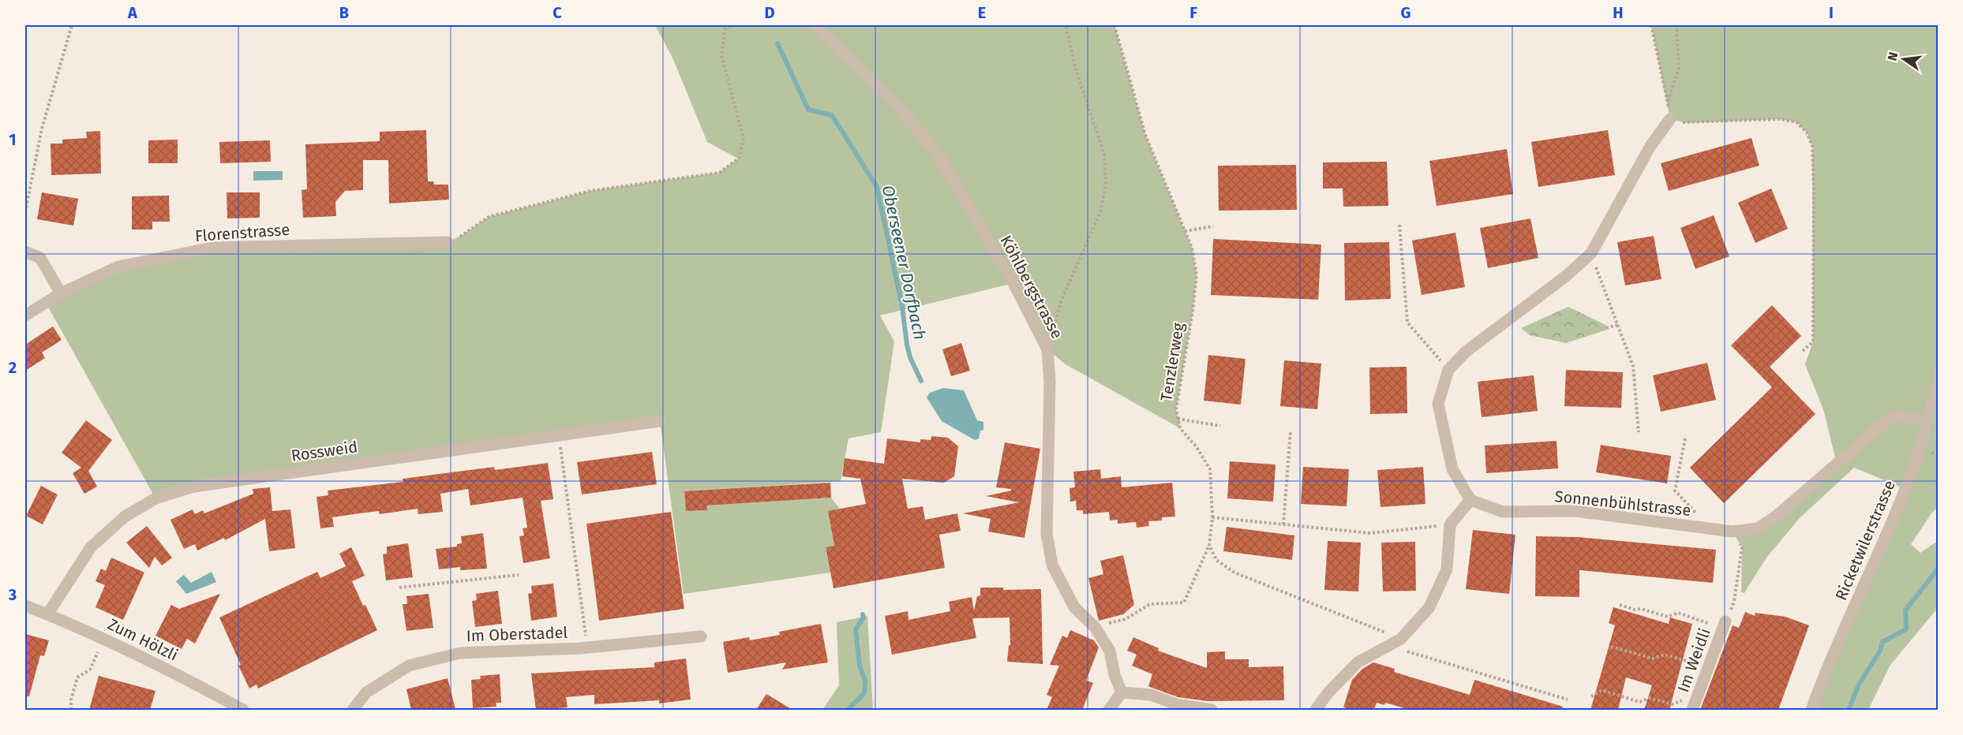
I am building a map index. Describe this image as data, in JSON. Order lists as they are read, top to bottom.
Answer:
{
  "streets": {
    "street": [
      "Florenstrasse",
      "Köhlbergstrasse",
      "Rossweid",
      "Sonnenbühlstrasse",
      "Ricketwilerstrasse",
      "Im Oberstadel",
      "Zum Hölzli",
      "Im Weidli"
    ],
    "path": ["Tenzlerweg"]
  },
  "crossings": [
    ["Rossweid", "Zum Hölzli"],
    ["Sonnenbühlstrasse", "Ricketwilerstrasse"]
  ],
  "water": ["Oberseener Dorfbach"],
  "north": "left",
  "grid": {
    "columns": [
      "A",
      "B",
      "C",
      "D",
      "E",
      "F",
      "G",
      "H",
      "I"
    ],
    "rows": ["1", "2", "3"]
  }
}
